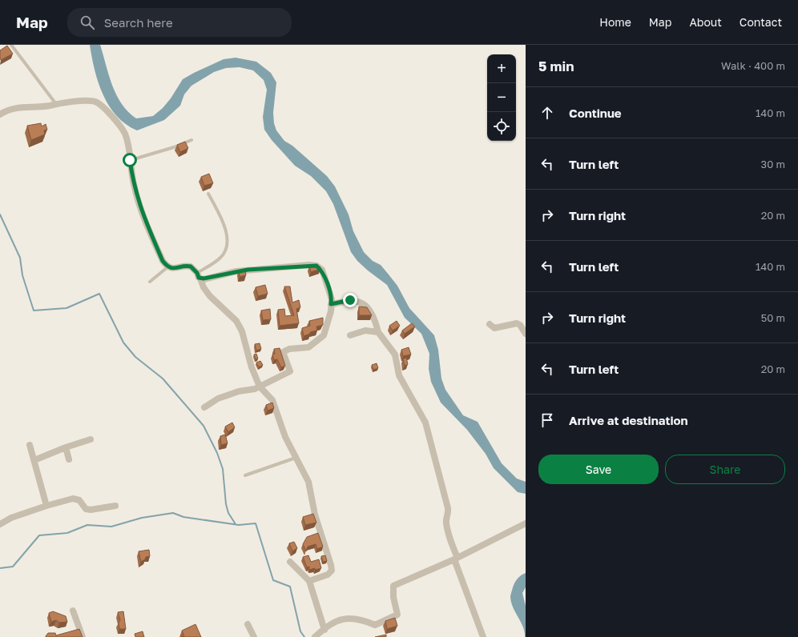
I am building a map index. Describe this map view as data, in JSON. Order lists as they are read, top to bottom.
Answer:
{
  "page": {
    "header": "Map",
    "search": "Search here",
    "nav": [
      "Home",
      "Map",
      "About",
      "Contact"
    ],
    "heading": ["5 min", "Walk · 400 m"],
    "map_buttons": ["+", "−"],
    "list": [
      ["Continue", "140 m"],
      ["Turn left", "30 m"],
      ["Turn right", "20 m"],
      ["Turn left", "140 m"],
      ["Turn right", "50 m"],
      ["Turn left", "20 m"],
      "Arrive at destination"
    ],
    "buttons": ["Save", "Share"]
  }
}
